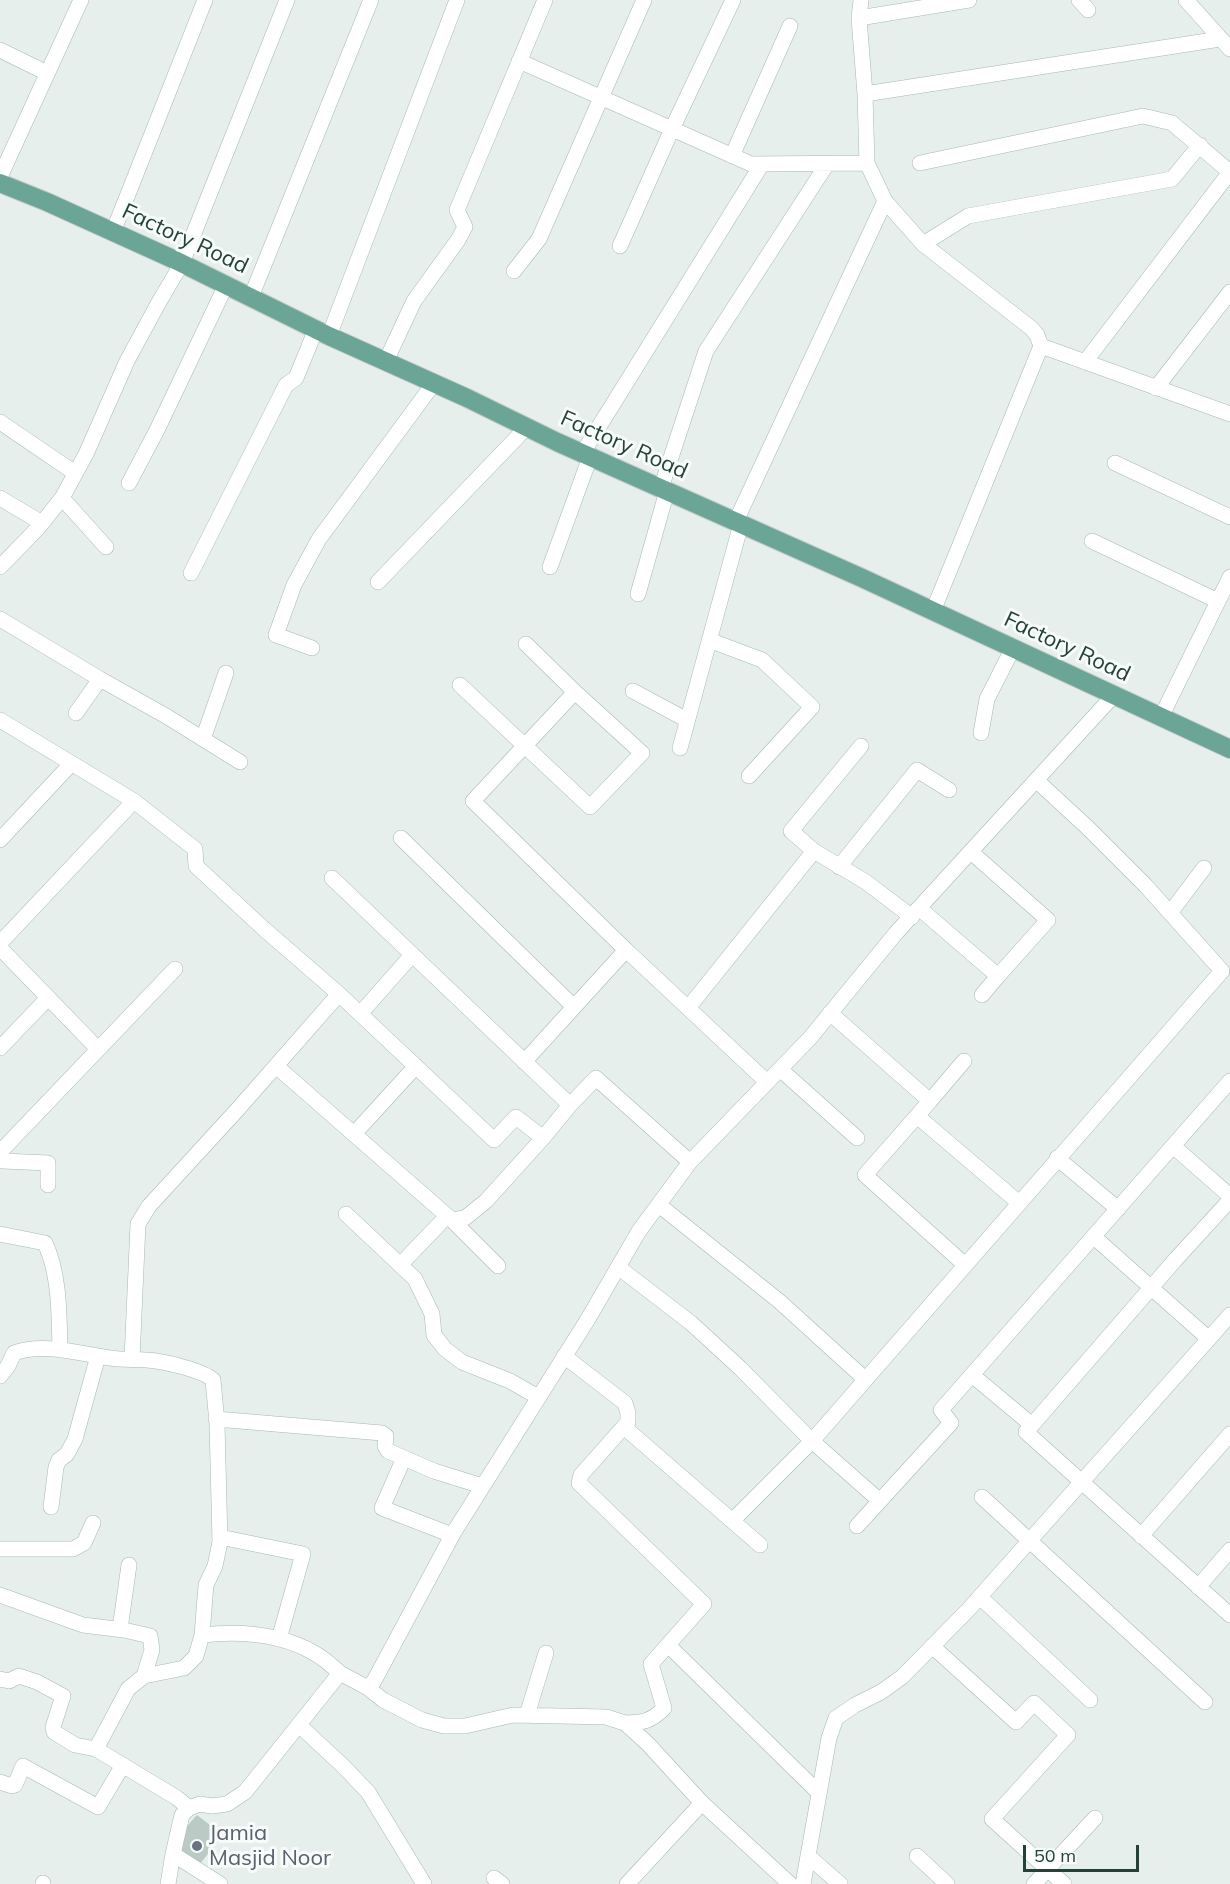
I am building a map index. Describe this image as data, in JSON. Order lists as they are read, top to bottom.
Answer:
{
  "streets": {
    "main road": ["Factory Road"]
  },
  "places": ["Jamia Masjid Noor"],
  "scale_bar": "50 m"
}
